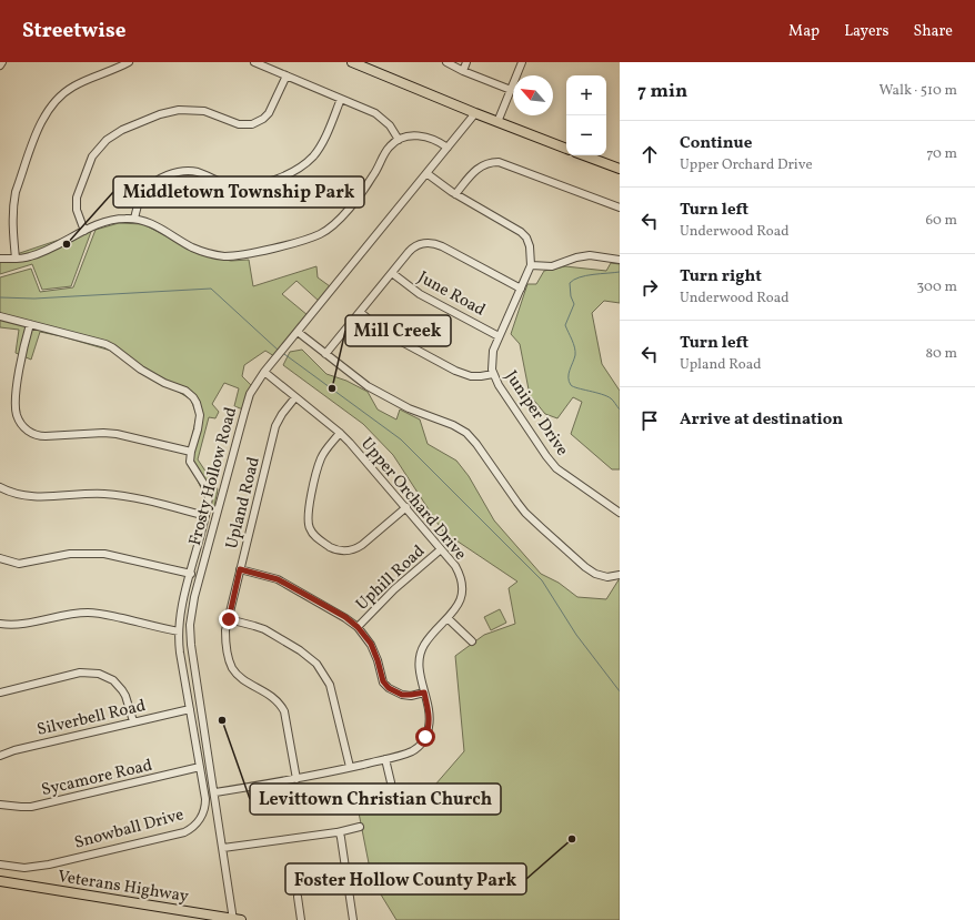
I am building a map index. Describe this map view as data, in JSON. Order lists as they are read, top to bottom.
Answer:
{
  "streets": {
    "main road": ["Veterans Highway"],
    "street": [
      "June Road",
      "Juniper Drive",
      "Frosty Hollow Road",
      "Upper Orchard Drive",
      "Upland Road",
      "Uphill Road",
      "Silverbell Road",
      "Sycamore Road",
      "Snowball Drive"
    ]
  },
  "crossings": [
    ["June Road", "Juniper Drive"],
    ["Juniper Drive", "Frosty Hollow Road"],
    ["Frosty Hollow Road", "Upper Orchard Drive"],
    ["Frosty Hollow Road", "Veterans Highway"],
    ["Upper Orchard Drive", "Upland Road"],
    ["Upper Orchard Drive", "Uphill Road"],
    ["Silverbell Road", "Snowball Drive"],
    ["Sycamore Road", "Snowball Drive"]
  ],
  "places": [
    "Middletown Township Park",
    "Mill Creek",
    "Levittown Christian Church",
    "Foster Hollow County Park"
  ],
  "north": "top left",
  "page": {
    "header": "Streetwise",
    "nav": ["Map", "Layers", "Share"],
    "heading": ["7 min", "Walk · 510 m"],
    "map_buttons": ["+", "−"],
    "list": [
      ["Continue", "Upper Orchard Drive", "70 m"],
      ["Turn left", "Underwood Road", "60 m"],
      ["Turn right", "Underwood Road", "300 m"],
      ["Turn left", "Upland Road", "80 m"],
      "Arrive at destination"
    ]
  }
}
